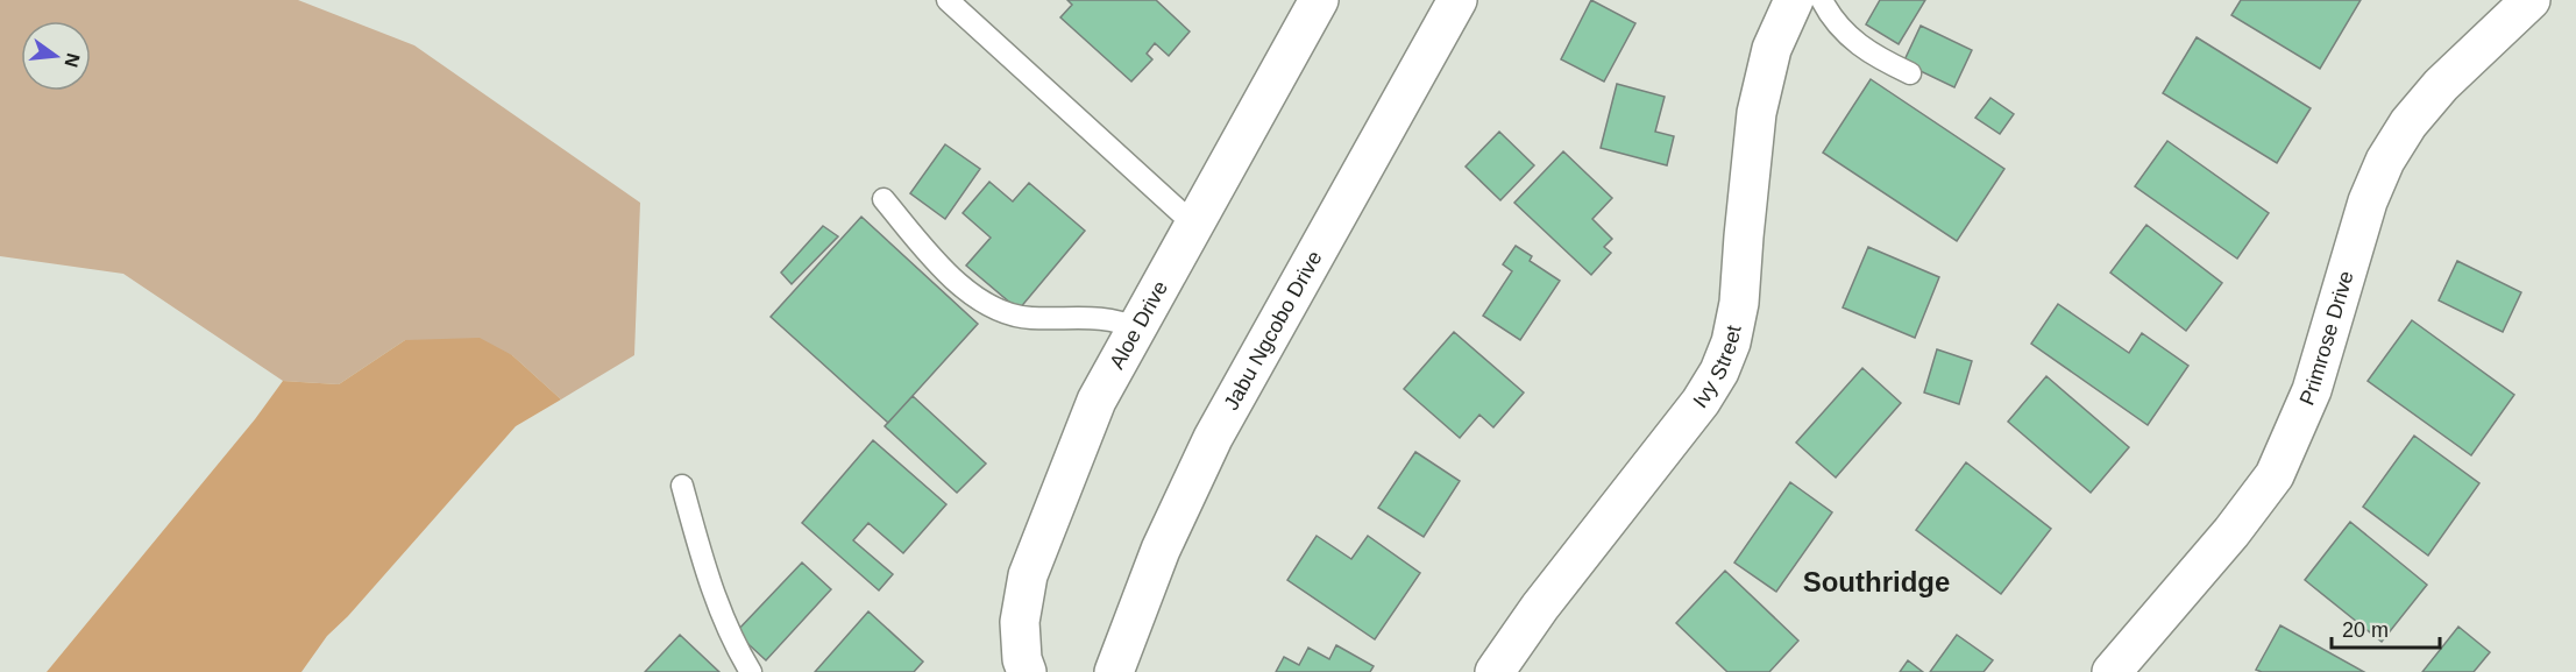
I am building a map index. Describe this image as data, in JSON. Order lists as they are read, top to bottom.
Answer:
{
  "streets": {
    "street": [
      "Aloe Drive",
      "Jabu Ngcobo Drive",
      "Primrose Drive",
      "Ivy Street"
    ]
  },
  "districts": ["Southridge"],
  "scale_bar": "20 m",
  "north": "right"
}
